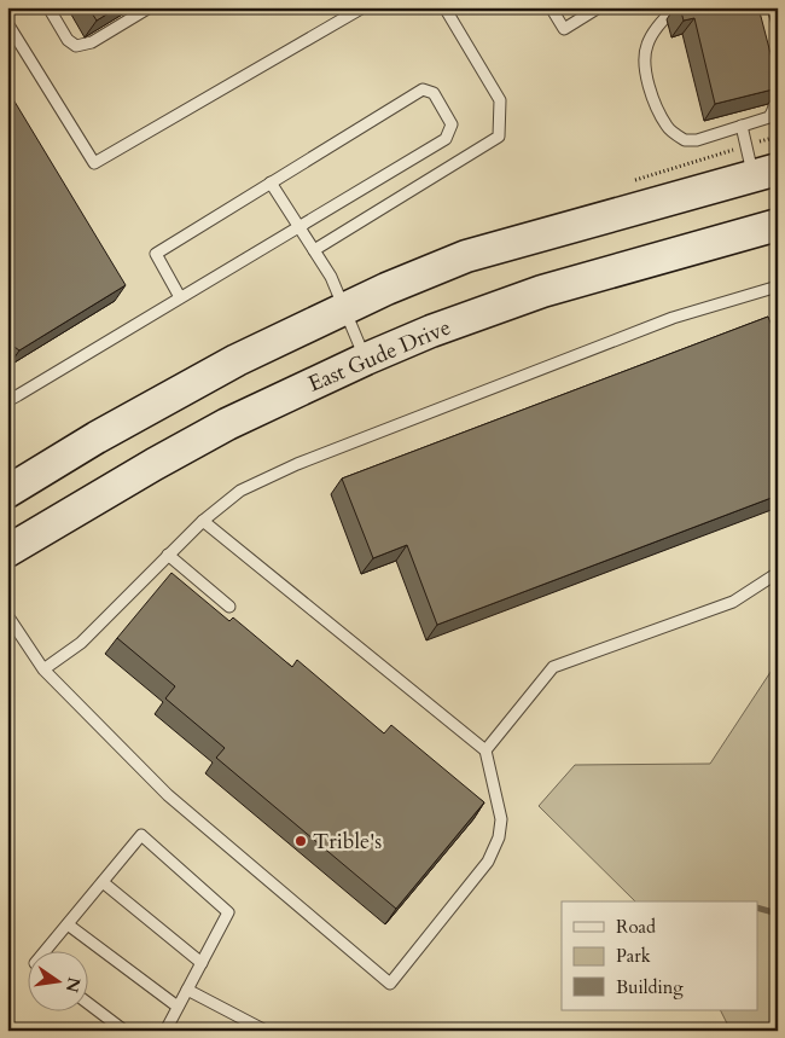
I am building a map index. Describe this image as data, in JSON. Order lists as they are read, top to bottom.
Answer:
{
  "streets": {
    "main road": ["East Gude Drive"]
  },
  "places": ["Trible's"],
  "legend": ["Road", "Park", "Building"],
  "north": "right"
}
